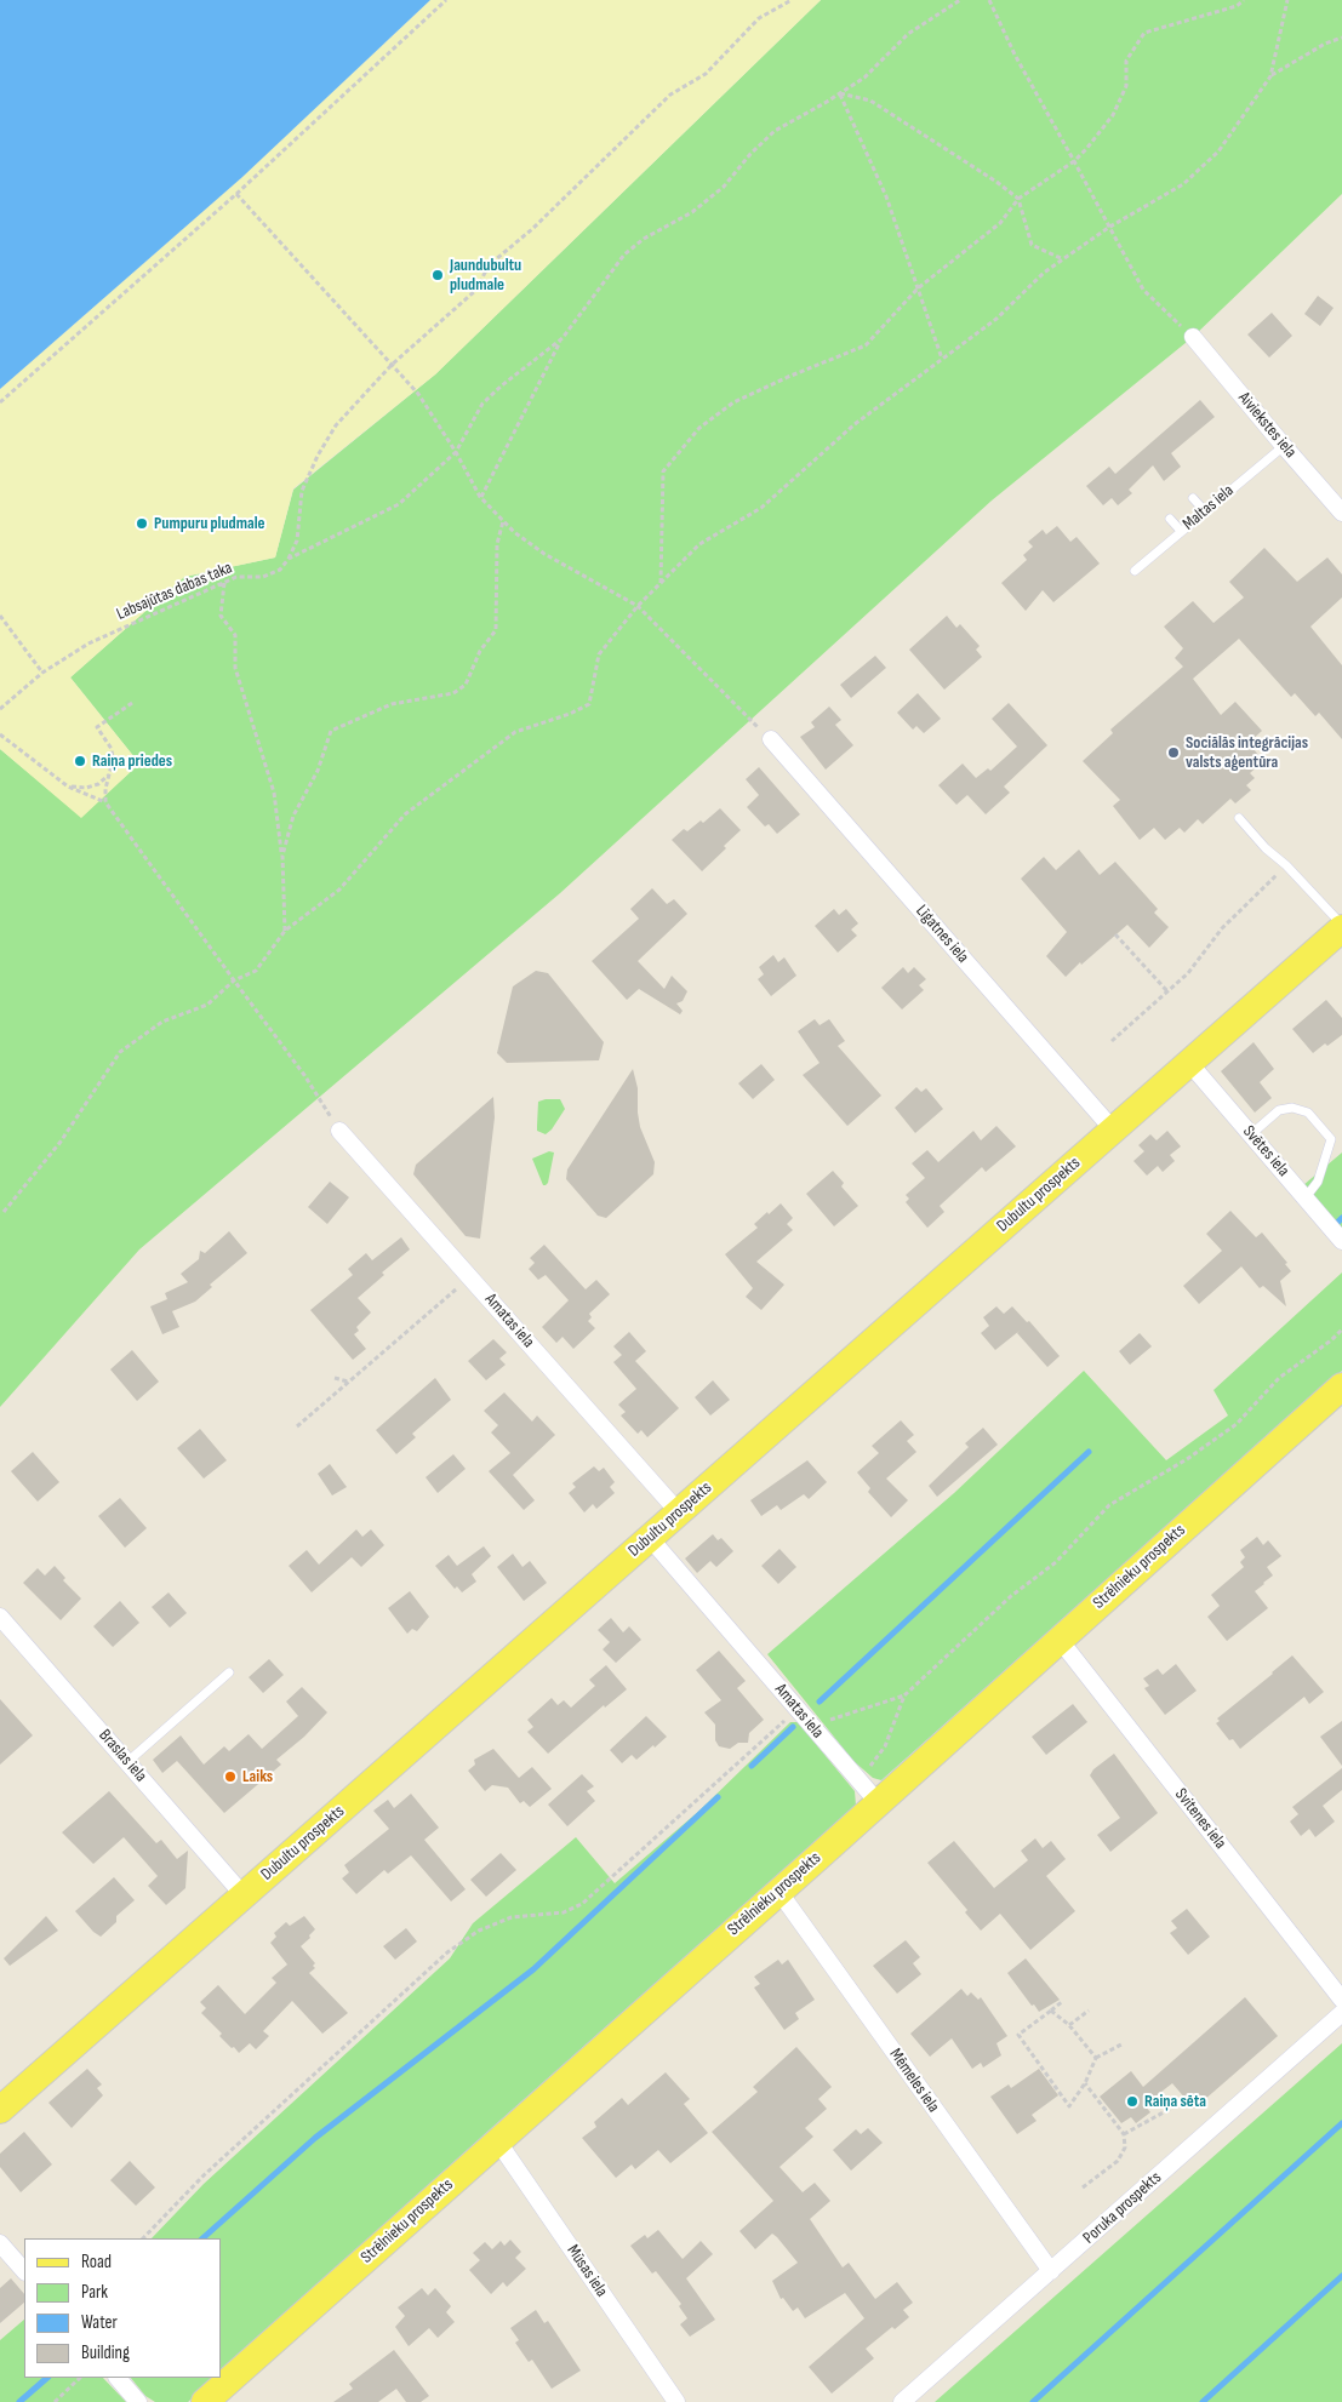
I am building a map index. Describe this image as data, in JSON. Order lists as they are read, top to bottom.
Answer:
{
  "streets": {
    "main road": ["Dubultu prospekts", "Strēlnieku prospekts"],
    "street": [
      "Aiviekstes iela",
      "Līgatnes iela",
      "Svētes iela",
      "Amatas iela",
      "Braslas iela",
      "Svitenes iela",
      "Mēmeles iela",
      "Poruka prospekts",
      "Mūsas iela"
    ],
    "lane": ["Maltas iela"],
    "path": ["Labsajūtas dabas taka"]
  },
  "crossings": [
    ["Aiviekstes iela", "Maltas iela"],
    ["Līgatnes iela", "Dubultu prospekts"],
    ["Svētes iela", "Dubultu prospekts"],
    ["Dubultu prospekts", "Amatas iela"],
    ["Dubultu prospekts", "Braslas iela"],
    ["Amatas iela", "Strēlnieku prospekts"],
    ["Strēlnieku prospekts", "Svitenes iela"],
    ["Strēlnieku prospekts", "Mēmeles iela"],
    ["Strēlnieku prospekts", "Mūsas iela"],
    ["Mēmeles iela", "Poruka prospekts"]
  ],
  "places": [
    "Jaundubultu pludmale",
    "Pumpuru pludmale",
    "Sociālās integrācijas valsts aģentūra",
    "Raiņa priedes",
    "Laiks",
    "Raiņa sēta"
  ],
  "legend": [
    "Road",
    "Park",
    "Water",
    "Building"
  ]
}
